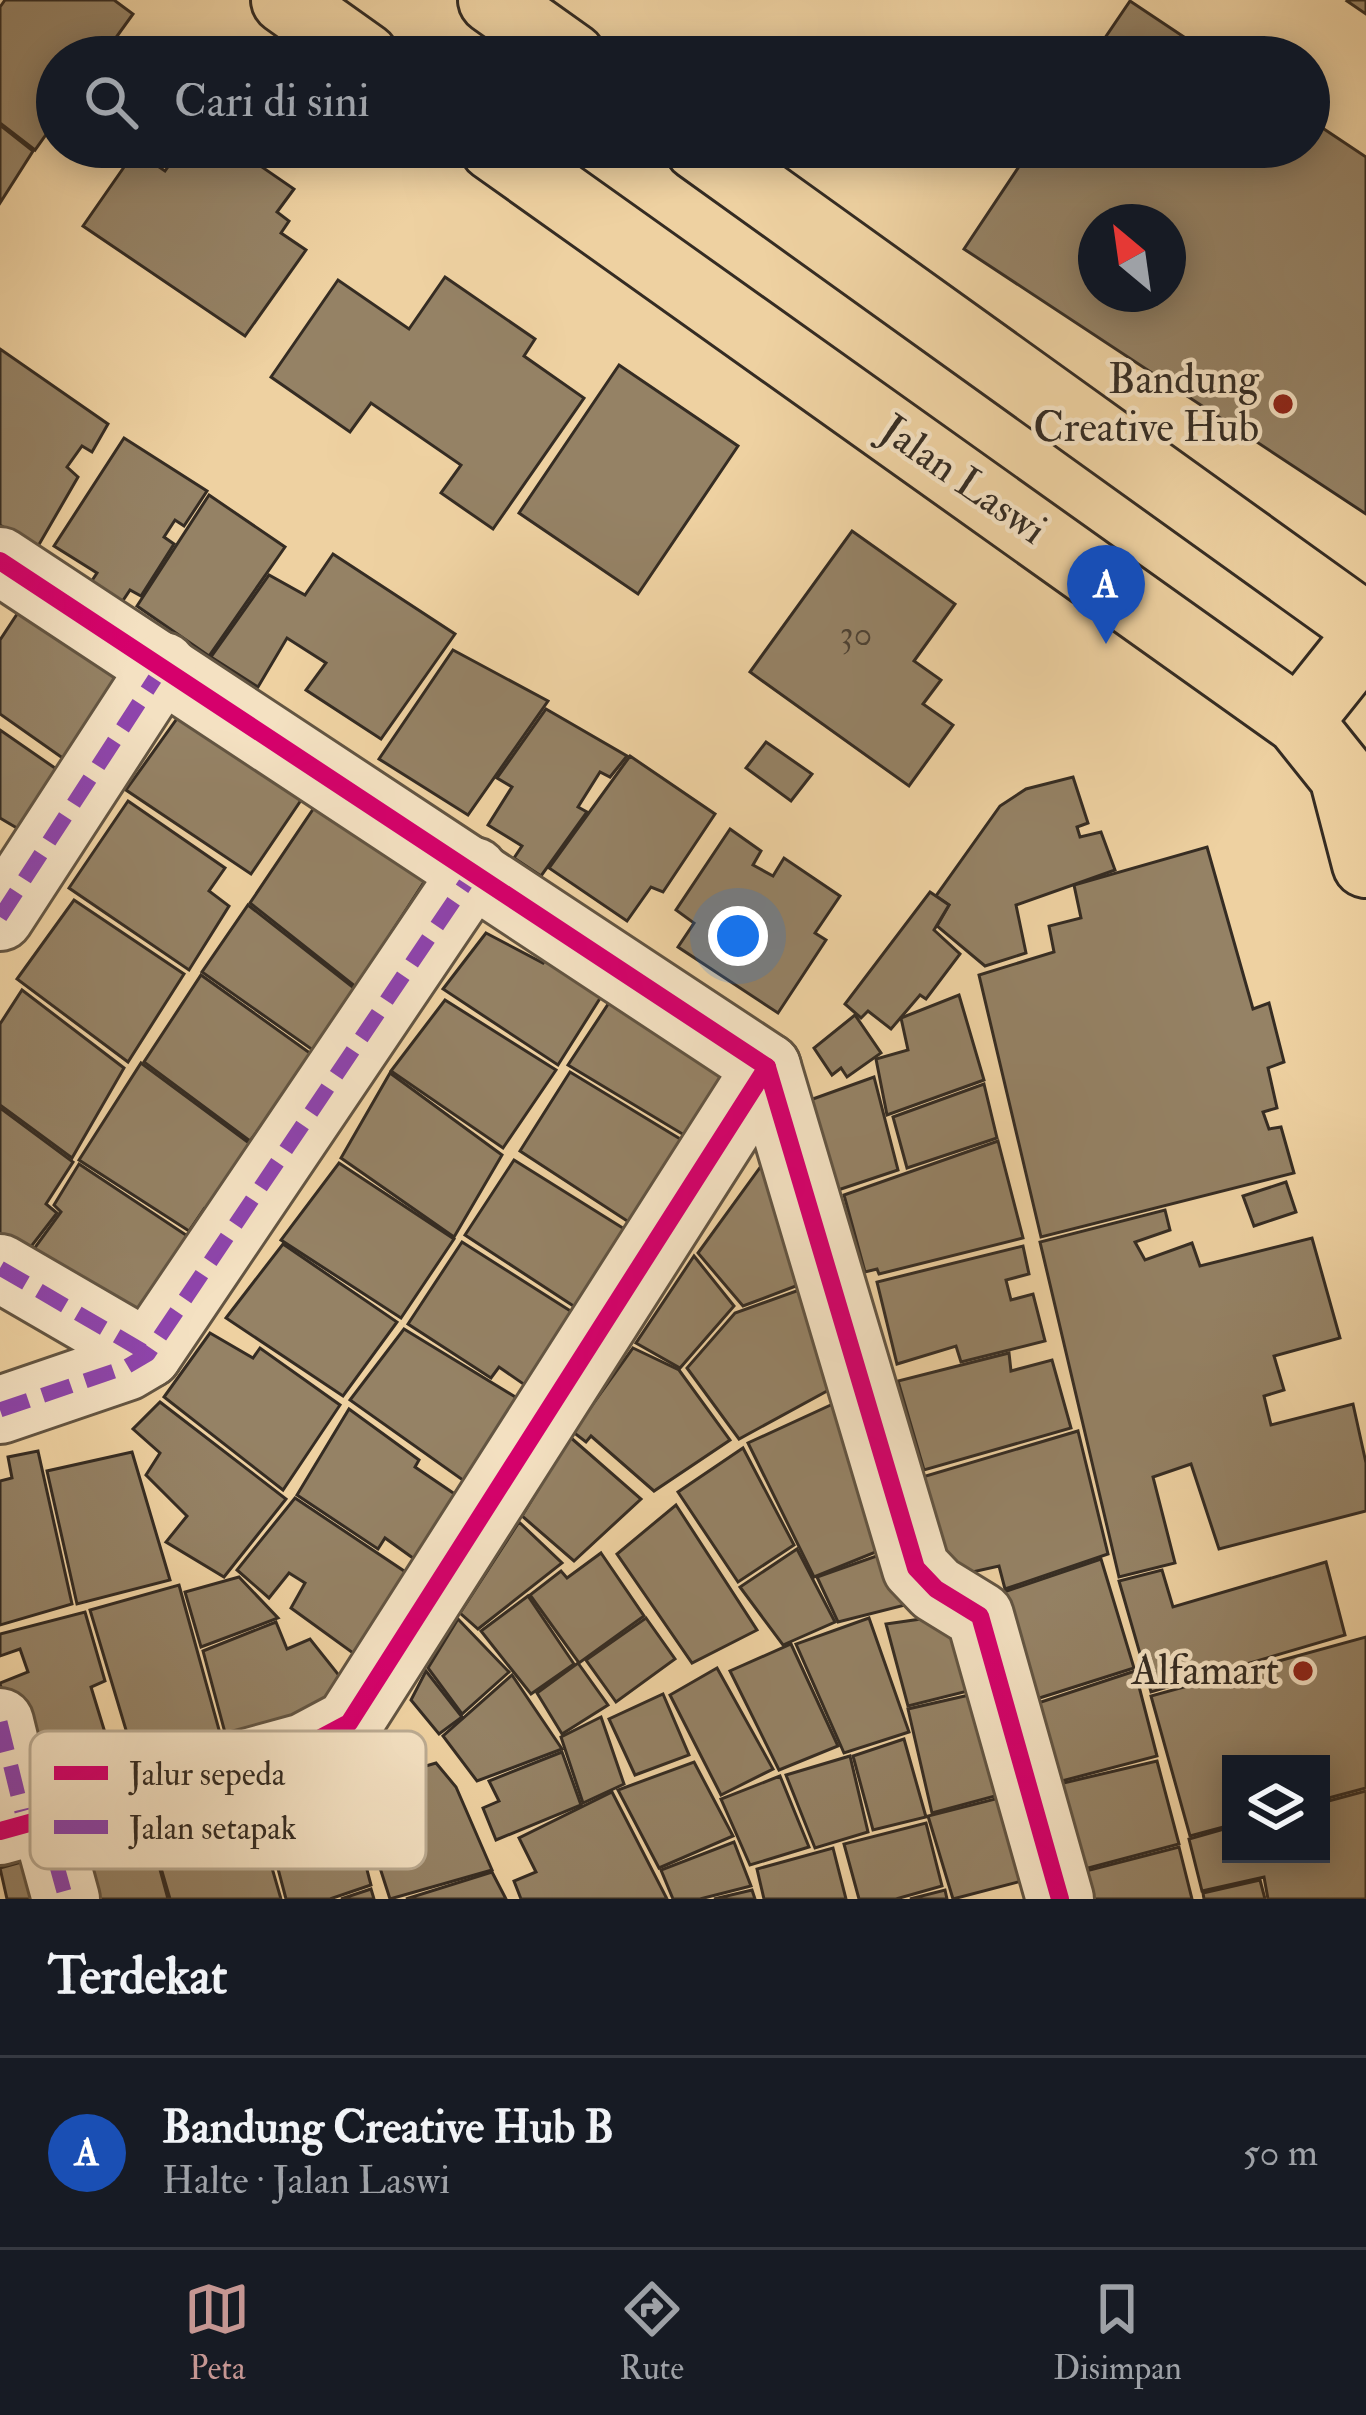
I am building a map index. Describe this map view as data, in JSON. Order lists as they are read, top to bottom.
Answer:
{
  "streets": {
    "main road": ["Jalan Laswi"]
  },
  "places": ["Bandung Creative Hub", "Alfamart"],
  "house_numbers": ["30"],
  "legend": ["Jalur sepeda", "Jalan setapak"],
  "north": "top left",
  "page": {
    "search": "Cari di sini",
    "pins": "A",
    "heading": "Terdekat",
    "list": [
      {
        "mark": "A",
        "name": "Bandung Creative Hub B",
        "note": "Halte · Jalan Laswi",
        "value": "50 m"
      }
    ],
    "nav": ["Peta", "Rute", "Disimpan"]
  }
}
